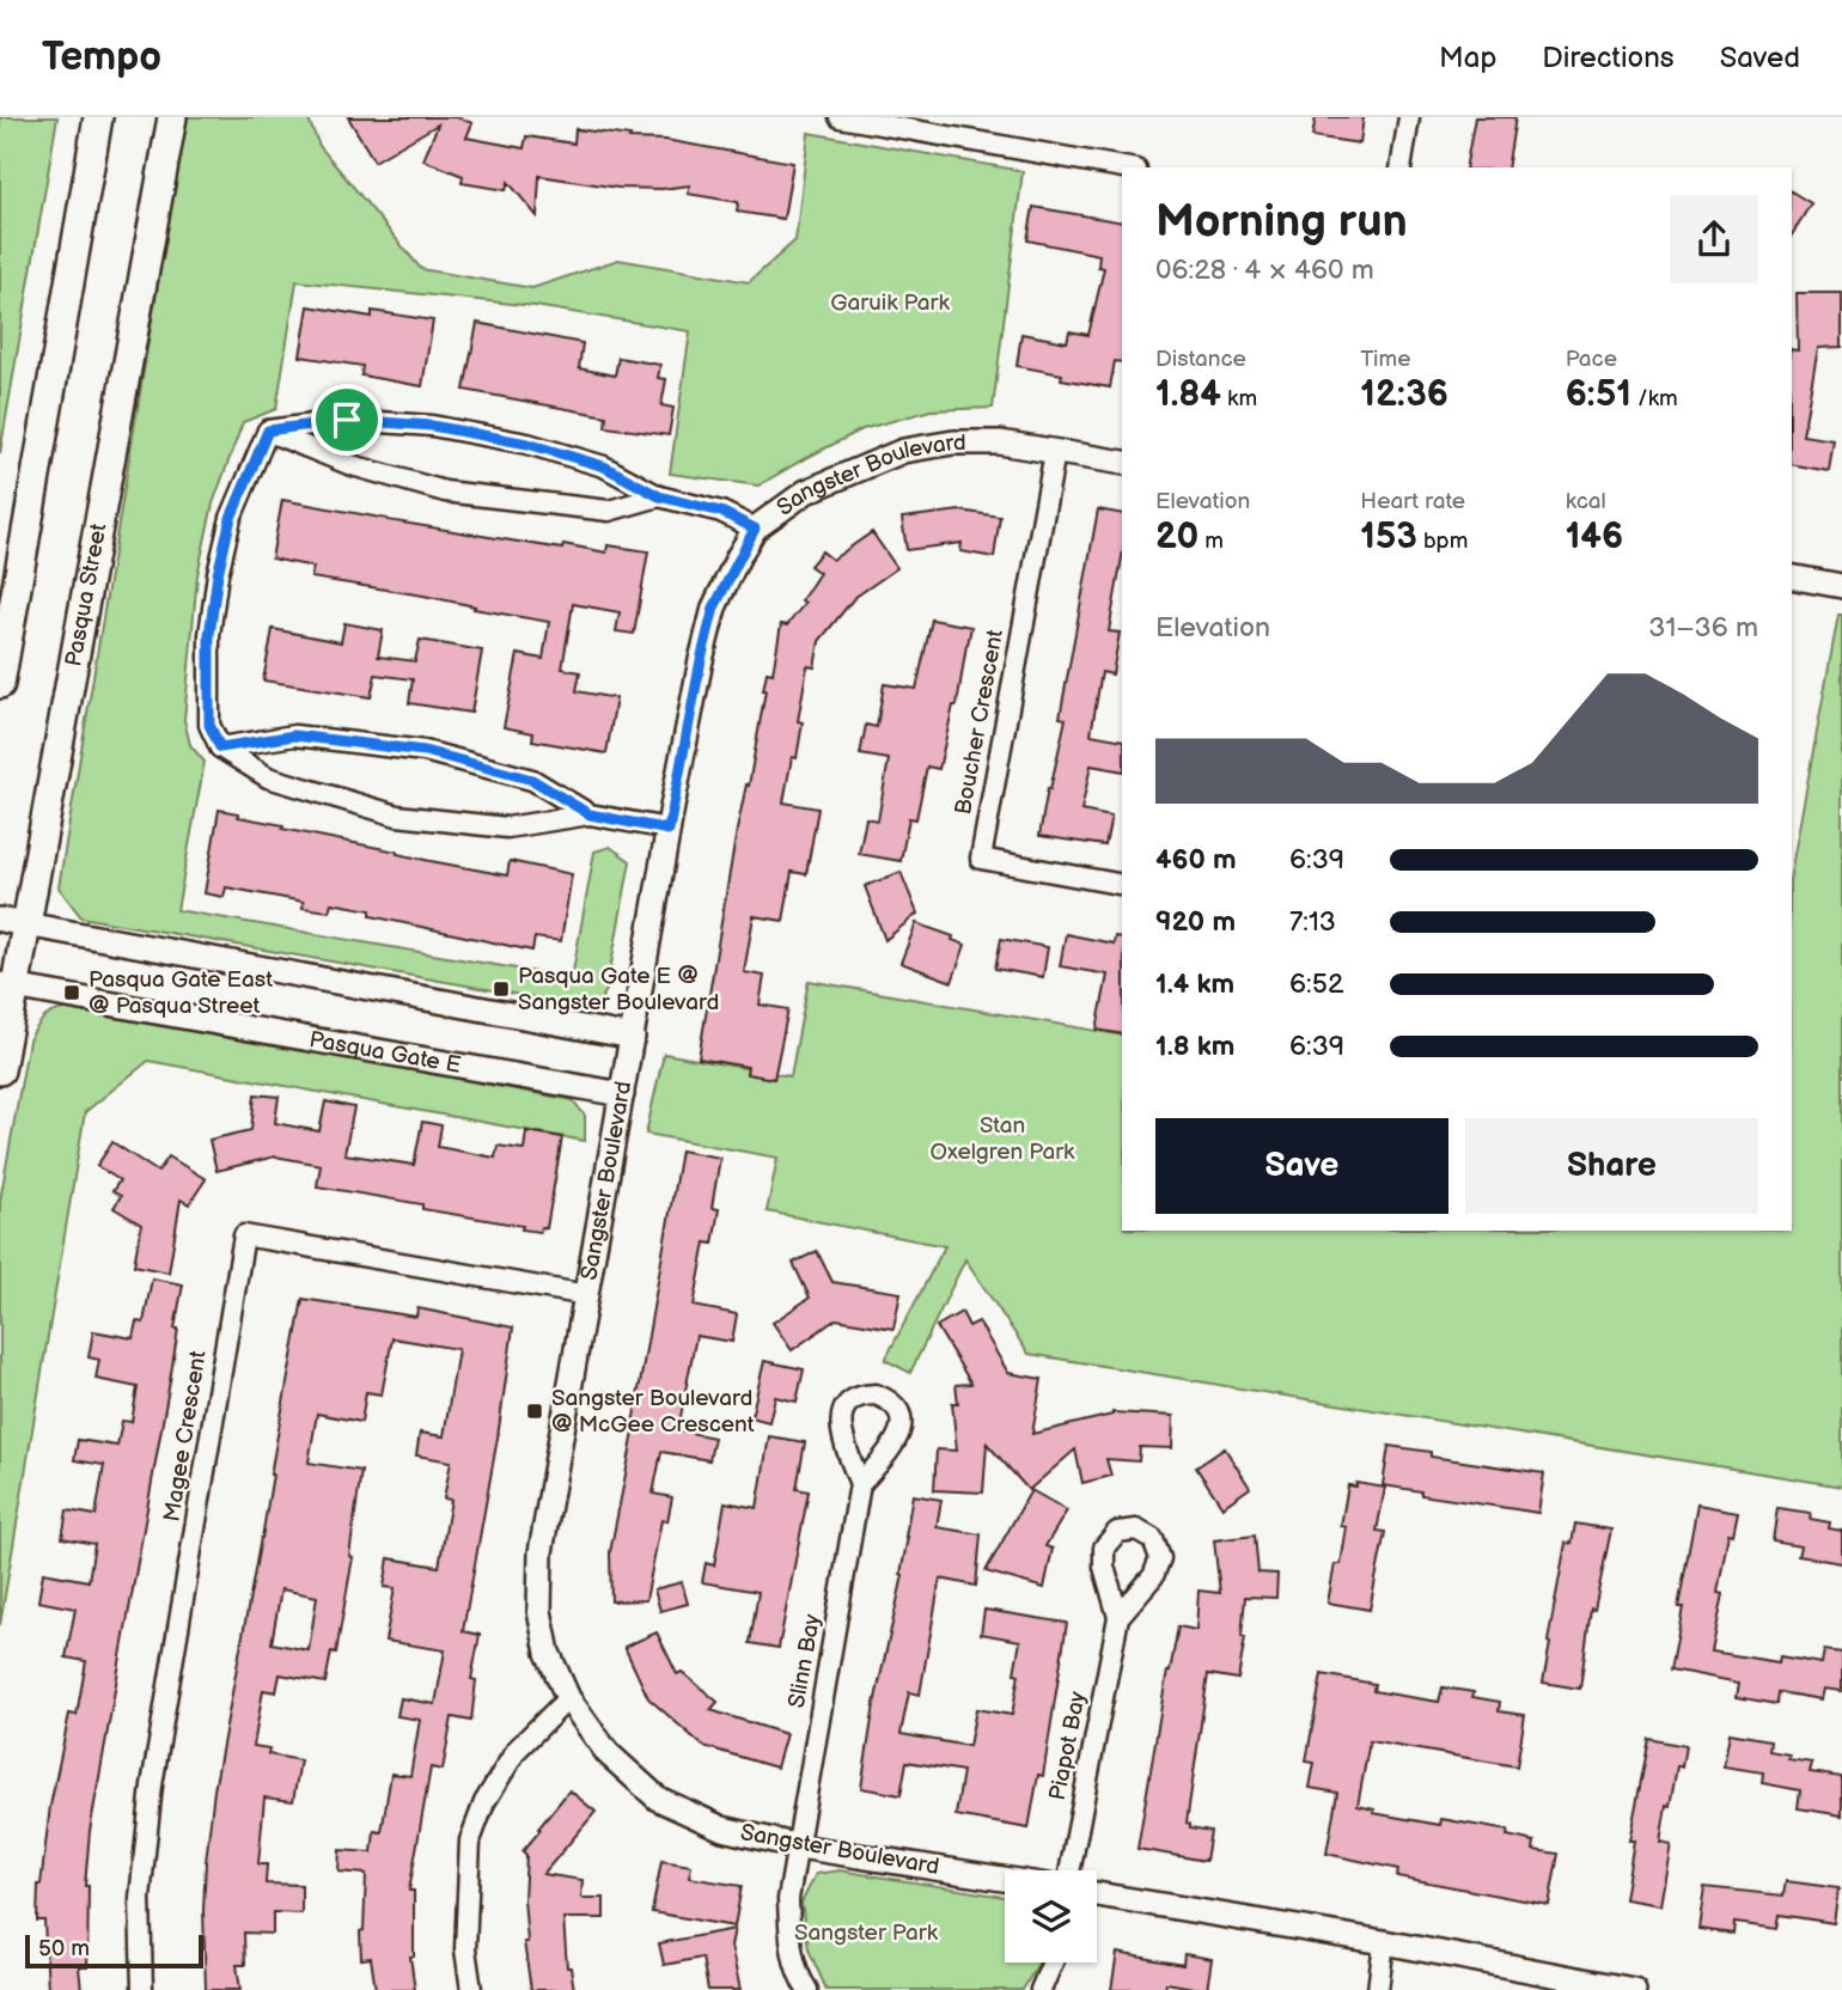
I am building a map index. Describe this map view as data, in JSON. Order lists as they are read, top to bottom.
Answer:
{
  "streets": {
    "main road": ["Pasqua Street"],
    "street": [
      "Sangster Boulevard",
      "Boucher Crescent",
      "Pasqua Gate E",
      "Magee Crescent",
      "Slinn Bay",
      "Piapot Bay"
    ]
  },
  "crossings": [
    ["Sangster Boulevard", "Boucher Crescent"],
    ["Sangster Boulevard", "Pasqua Gate E"],
    ["Sangster Boulevard", "Magee Crescent"],
    ["Sangster Boulevard", "Slinn Bay"],
    ["Pasqua Street", "Pasqua Gate E"]
  ],
  "parks": ["Garuik Park", "Stan Oxelgren Park", "Sangster Park"],
  "places": {
    "transit": ["Pasqua Gate E @ Sangster Boulevard", "Pasqua Gate East @ Pasqua Street", "Sangster Boulevard @ McGee Crescent"]
  },
  "scale_bar": "50 m",
  "page": {
    "header": "Tempo",
    "nav": ["Map", "Directions", "Saved"],
    "heading": ["Morning run", "06:28 · 4 × 460 m"],
    "stats": [
      ["Distance", "1.84 km"],
      ["Time", "12:36"],
      ["Pace", "6:51 /km"],
      ["Elevation", "20 m"],
      ["Heart rate", "153 bpm"],
      ["kcal", "146"]
    ],
    "chart": ["Elevation", "31–36 m"],
    "list": [
      {
        "name": "460 m",
        "note": "6:39"
      },
      {
        "name": "920 m",
        "note": "7:13"
      },
      {
        "name": "1.4 km",
        "note": "6:52"
      },
      {
        "name": "1.8 km",
        "note": "6:39"
      }
    ],
    "buttons": ["Save", "Share"],
    "scale": "50 m"
  }
}
